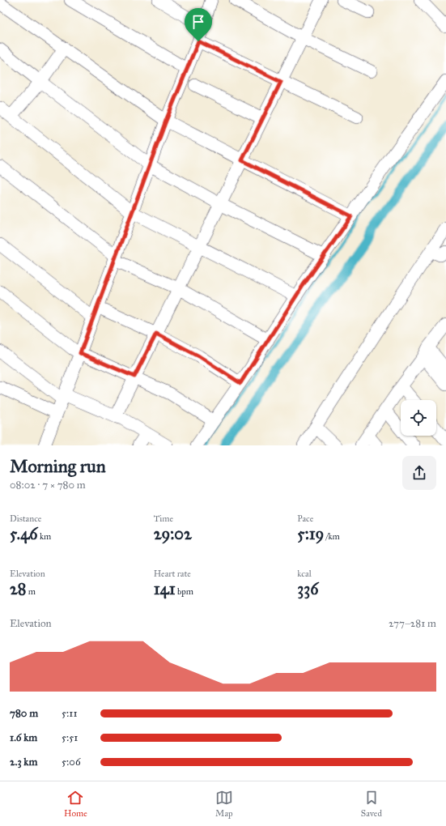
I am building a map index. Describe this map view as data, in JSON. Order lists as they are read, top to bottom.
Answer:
{
  "page": {
    "heading": ["Morning run", "08:02 · 7 × 780 m"],
    "stats": [
      ["Distance", "5.46 km"],
      ["Time", "29:02"],
      ["Pace", "5:19 /km"],
      ["Elevation", "28 m"],
      ["Heart rate", "141 bpm"],
      ["kcal", "336"]
    ],
    "chart": ["Elevation", "277–281 m"],
    "list": [
      {
        "name": "780 m",
        "note": "5:11"
      },
      {
        "name": "1.6 km",
        "note": "5:51"
      },
      {
        "name": "2.3 km",
        "note": "5:06"
      }
    ],
    "tabs": ["Home", "Map", "Saved"]
  }
}
